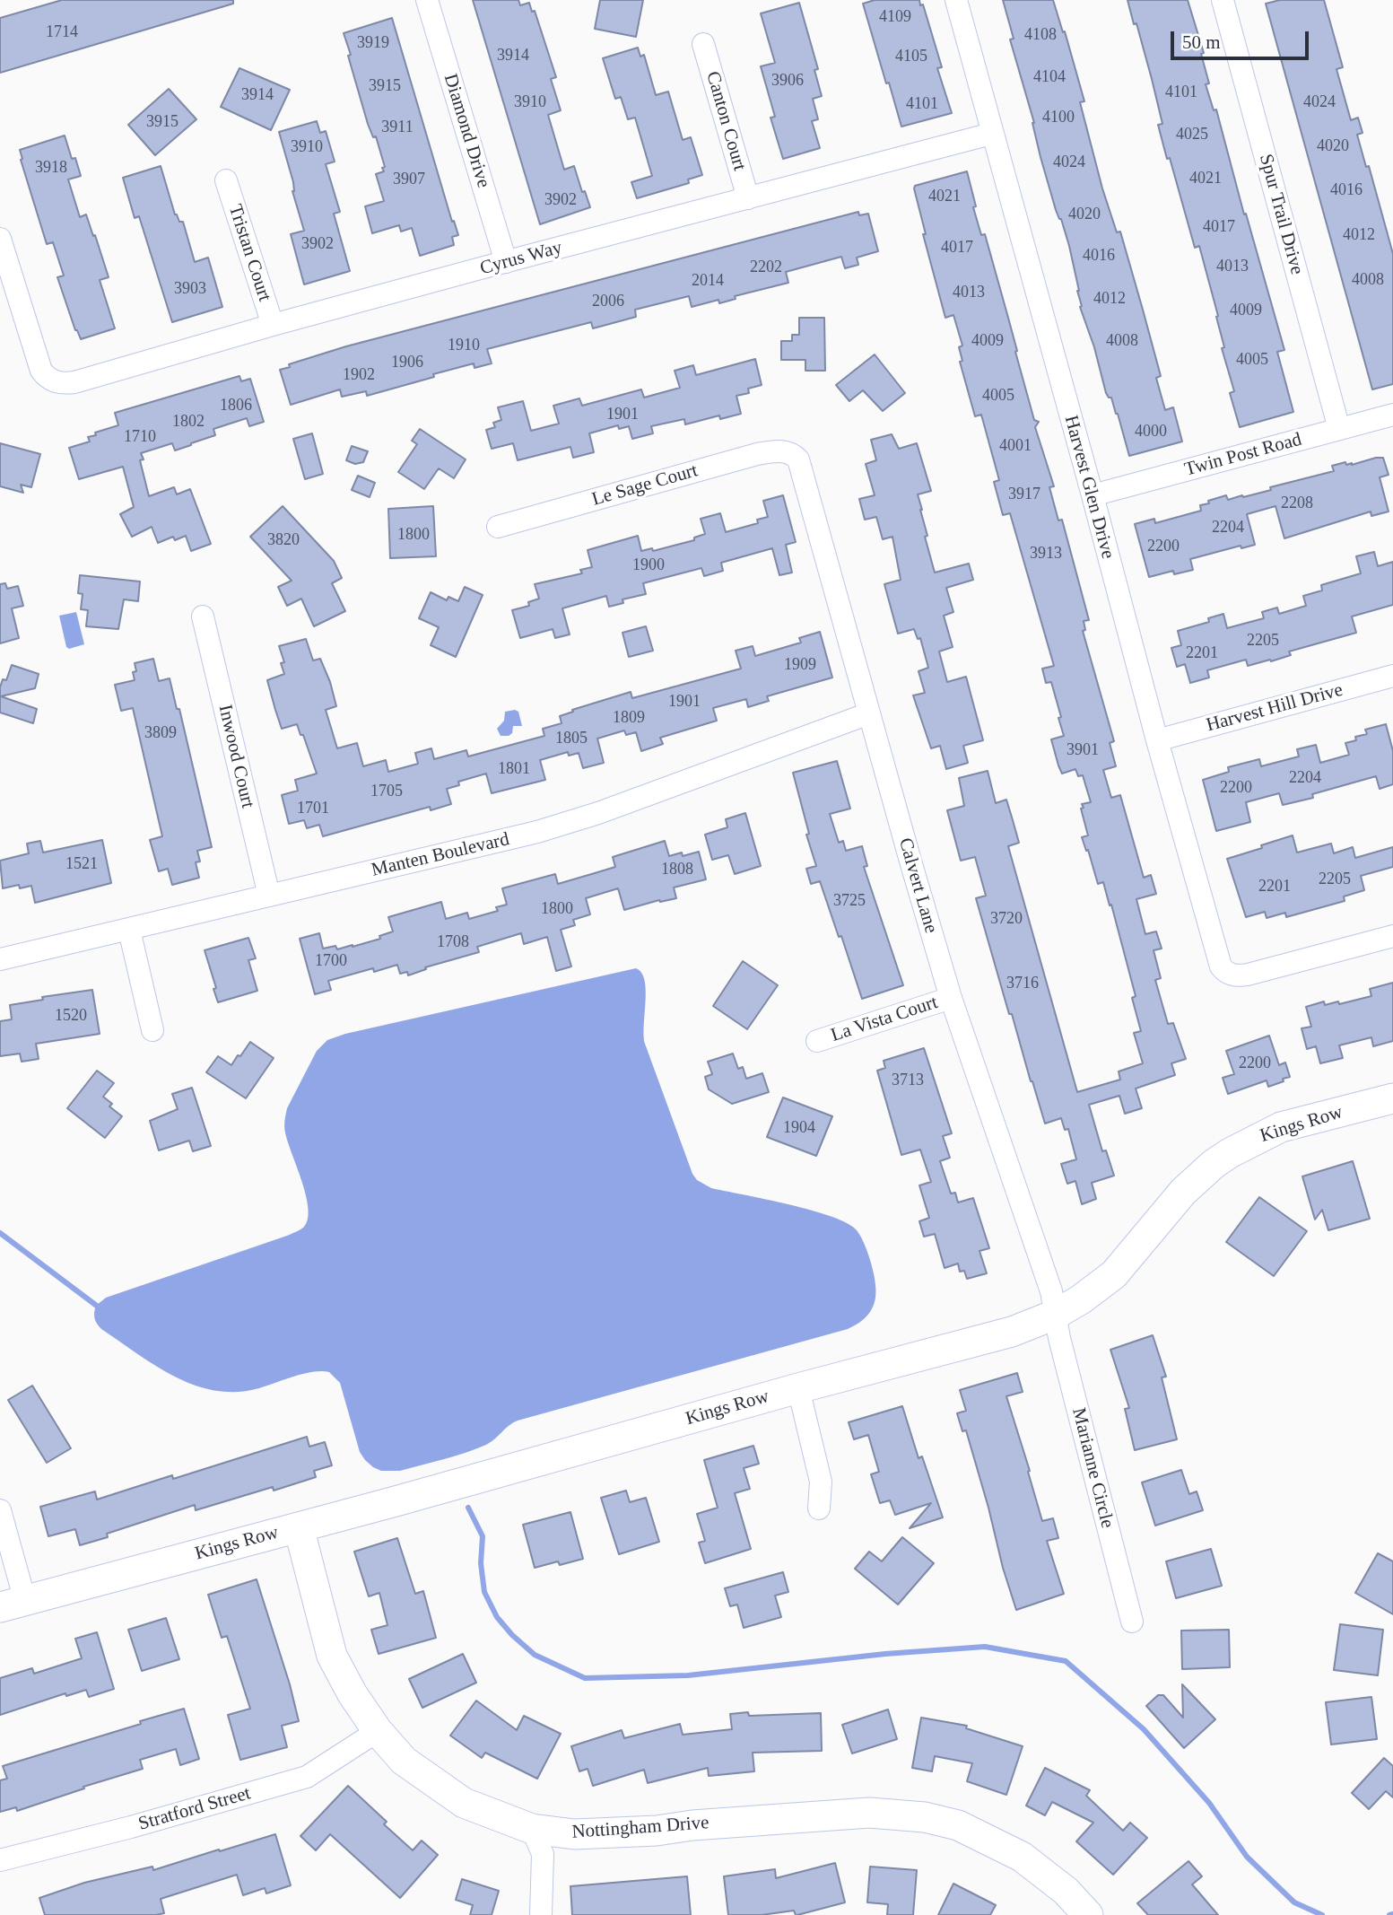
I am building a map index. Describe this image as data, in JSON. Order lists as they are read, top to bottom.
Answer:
{
  "streets": {
    "street": [
      "Canton Court",
      "Diamond Drive",
      "Spur Trail Drive",
      "Tristan Court",
      "Cyrus Way",
      "Twin Post Road",
      "Le Sage Court",
      "Harvest Glen Drive",
      "Harvest Hill Drive",
      "Inwood Court",
      "Manten Boulevard",
      "Calvert Lane",
      "La Vista Court",
      "Kings Row",
      "Marianne Circle",
      "Stratford Street",
      "Nottingham Drive"
    ]
  },
  "crossings": [
    ["Canton Court", "Cyrus Way"],
    ["Diamond Drive", "Cyrus Way"],
    ["Spur Trail Drive", "Twin Post Road"],
    ["Tristan Court", "Cyrus Way"],
    ["Cyrus Way", "Harvest Glen Drive"],
    ["Twin Post Road", "Harvest Glen Drive"],
    ["Le Sage Court", "Calvert Lane"],
    ["Harvest Glen Drive", "Harvest Hill Drive"],
    ["Inwood Court", "Manten Boulevard"],
    ["Manten Boulevard", "Calvert Lane"],
    ["Calvert Lane", "La Vista Court"],
    ["Calvert Lane", "Kings Row"],
    ["Calvert Lane", "Marianne Circle"],
    ["Kings Row", "Marianne Circle"],
    ["Kings Row", "Nottingham Drive"],
    ["Stratford Street", "Nottingham Drive"]
  ],
  "house_numbers": [
    "4109",
    "1714",
    "4108",
    "3919",
    "3914",
    "4105",
    "4104",
    "3906",
    "3915",
    "4101",
    "3914",
    "3910",
    "4024",
    "4101",
    "4100",
    "3915",
    "3911",
    "4025",
    "4020",
    "3910",
    "4024",
    "3918",
    "4021",
    "3907",
    "4016",
    "4021",
    "3902",
    "4020",
    "4017",
    "4012",
    "3902",
    "4017",
    "4016",
    "4013",
    "2202",
    "4008",
    "2014",
    "3903",
    "4013",
    "4012",
    "2006",
    "4009",
    "4009",
    "4008",
    "1910",
    "4005",
    "1906",
    "1902",
    "4005",
    "1806",
    "1901",
    "1802",
    "4000",
    "1710",
    "4001",
    "3917",
    "2208",
    "2204",
    "1800",
    "3820",
    "2200",
    "3913",
    "1900",
    "2205",
    "2201",
    "1909",
    "1901",
    "1809",
    "3809",
    "1805",
    "3901",
    "1801",
    "2204",
    "2200",
    "1705",
    "1701",
    "1521",
    "1808",
    "2205",
    "2201",
    "3725",
    "1800",
    "3720",
    "1708",
    "1700",
    "3716",
    "1520",
    "2200",
    "3713",
    "1904"
  ],
  "scale_bar": "50 m"
}
